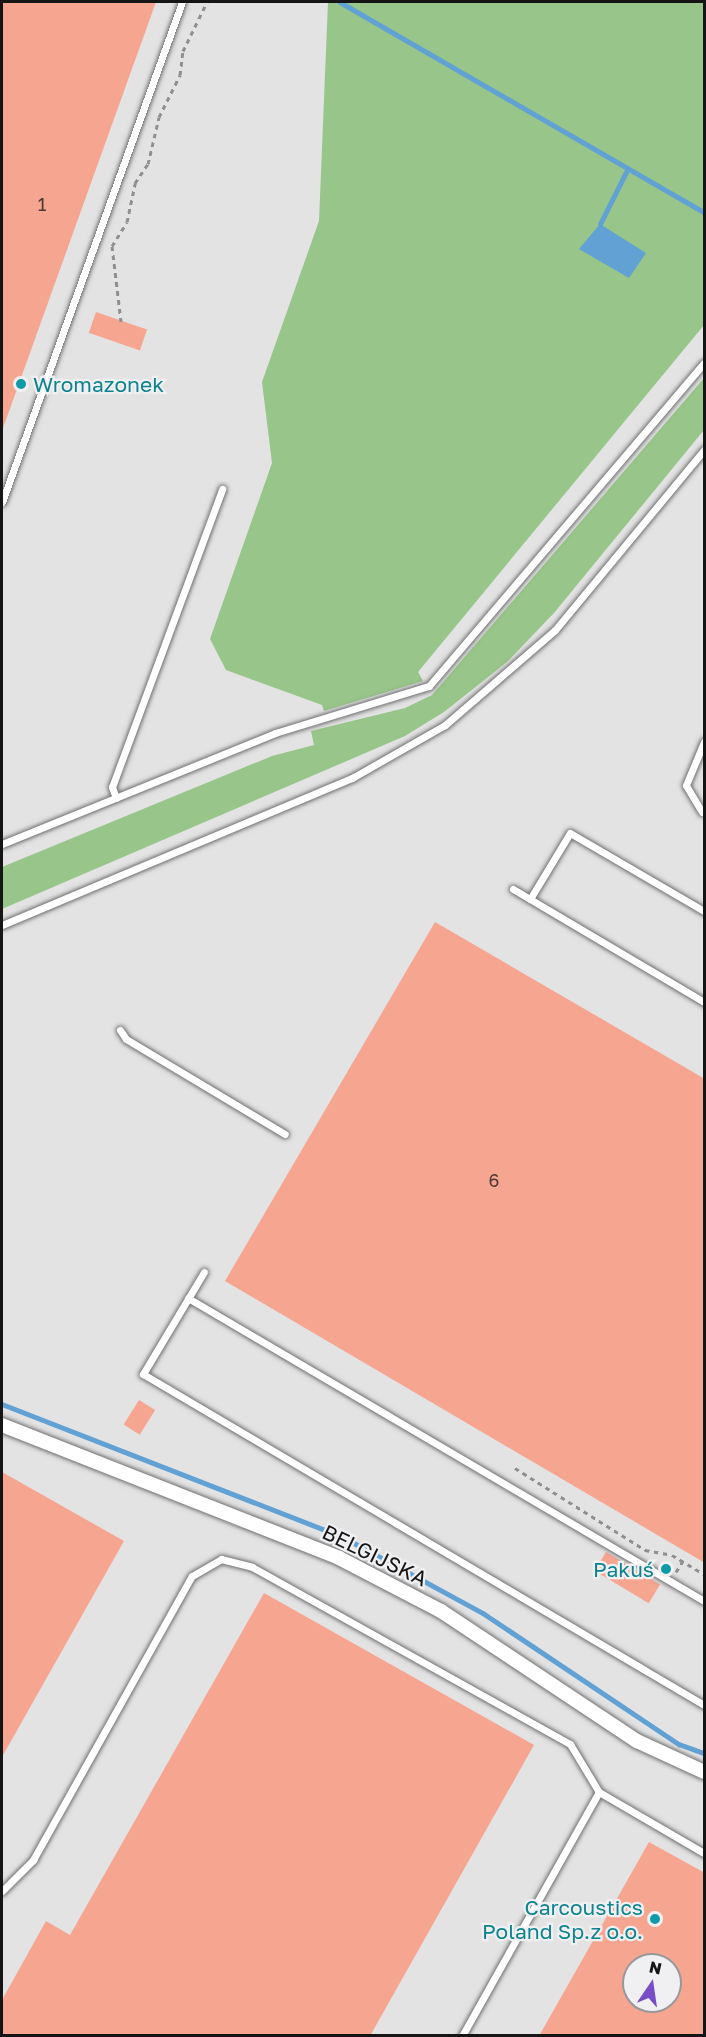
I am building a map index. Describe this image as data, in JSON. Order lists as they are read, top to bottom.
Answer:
{
  "streets": {
    "street": ["BELGIJSKA"]
  },
  "places": ["Wromazonek", "Pakuś", "Carcoustics Poland Sp.z o.o."],
  "house_numbers": ["1", "6"],
  "north": "top"
}
